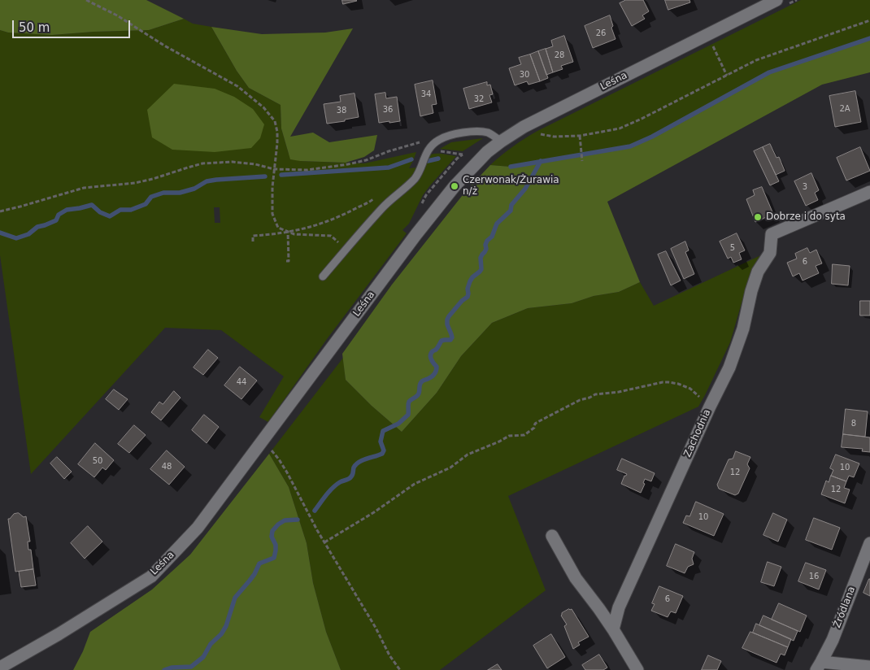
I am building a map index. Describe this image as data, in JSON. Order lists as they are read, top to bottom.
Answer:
{
  "streets": {
    "street": ["Leśna", "Zachodnia", "Źródlana"]
  },
  "places": ["Czerwonak/Żurawia n/ż", "Dobrze i do syta"],
  "house_numbers": [
    "26",
    "28",
    "30",
    "34",
    "32",
    "2A",
    "36",
    "38",
    "3",
    "5",
    "6",
    "44",
    "8",
    "50",
    "48",
    "10",
    "12",
    "12",
    "10",
    "16",
    "6"
  ],
  "scale_bar": "50 m"
}
